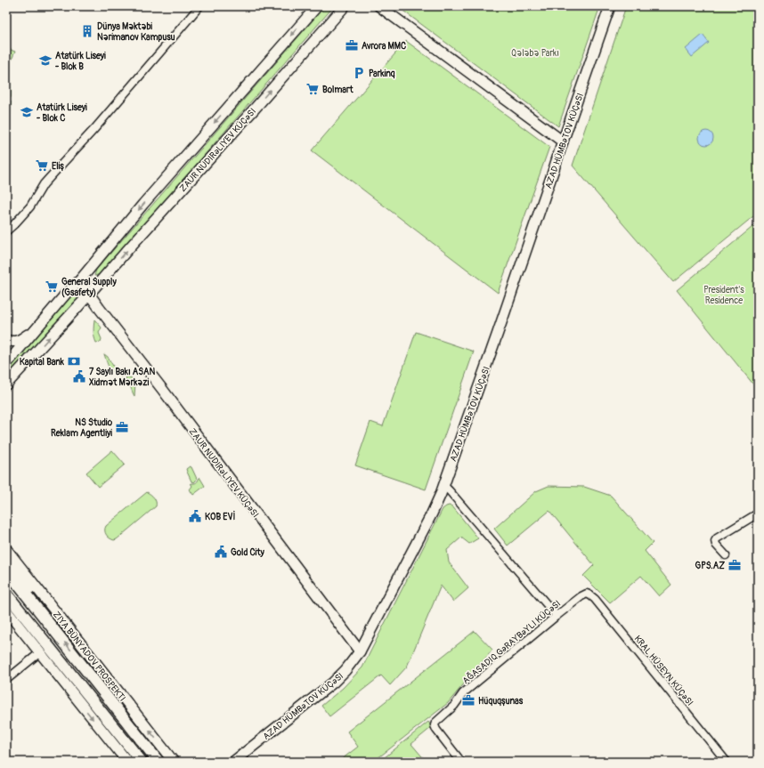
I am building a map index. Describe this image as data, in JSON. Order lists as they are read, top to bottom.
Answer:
{
  "streets": {
    "main road": ["ZIYA BÜNYADOV PROSPEKTI"],
    "street": ["AZAD HÜMBƏTOV KÜÇƏSI", "ZAUR NUDIRƏLIYEV KÜÇƏSI", "KRAL HÜSEYN KÜÇƏSI"]
  },
  "crossings": [
    ["AZAD HÜMBƏTOV KÜÇƏSI", "ZAUR NUDIRƏLIYEV KÜÇƏSI"]
  ],
  "parks": ["Qələbə Parkı", "President's Residence"],
  "places": {
    "building": ["Dünya Məktəbi Nərimanov Kampusu"],
    "office": [
      "Avrora MMC",
      "NS Studio Reklam Agentliyi",
      "GPS.AZ",
      "Hüquqşunas"
    ],
    "school or university": ["Atatürk Liseyi - Blok B", "Atatürk Liseyi - Blok C"],
    "parking": ["Parkinq"],
    "supermarket": ["Bolmart", "Eliş", "General Supply (Gsafety)"],
    "bank": ["Kapital Bank"],
    "public building": ["7 Saylı Bakı ASAN Xidmət Mərkəzi", "KOB EVİ", "Gold City"]
  }
}
